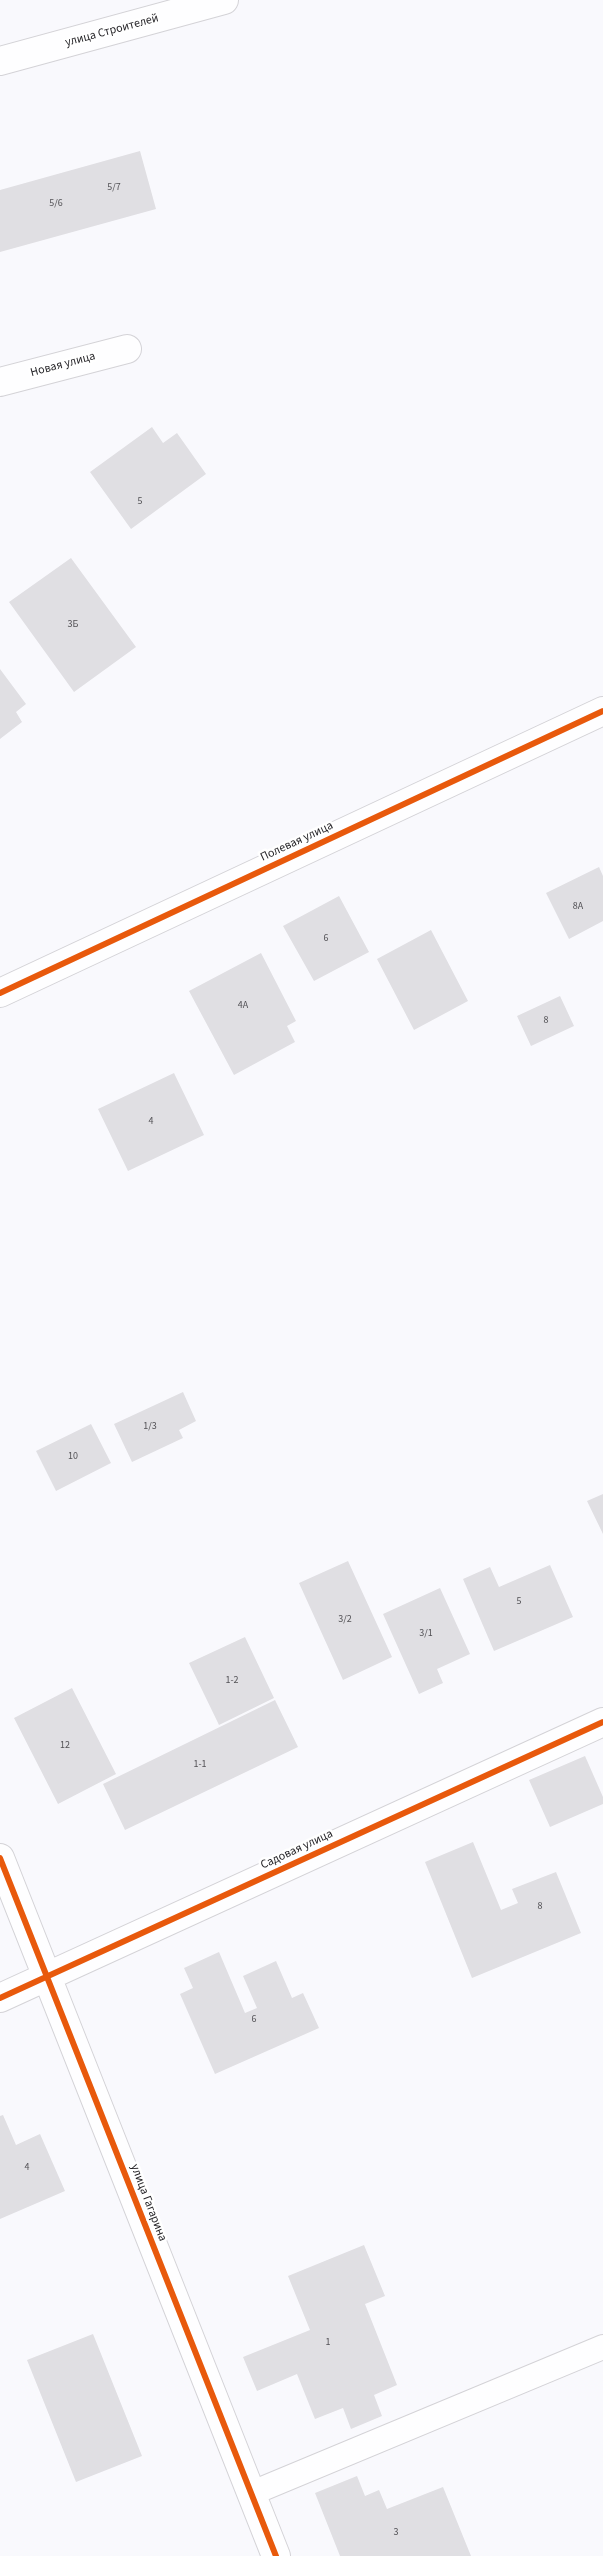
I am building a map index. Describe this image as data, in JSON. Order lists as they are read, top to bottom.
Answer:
{
  "streets": {
    "street": [
      "улица Строителей",
      "Новая улица",
      "Полевая улица",
      "Садовая улица",
      "улица Гагарина"
    ]
  },
  "crossings": [
    ["Садовая улица", "улица Гагарина"]
  ],
  "house_numbers": [
    "5/7",
    "5/6",
    "5",
    "3Б",
    "8А",
    "6",
    "4А",
    "8",
    "4",
    "1/3",
    "10",
    "5",
    "3/2",
    "3/1",
    "1-2",
    "12",
    "1-1",
    "8",
    "6",
    "4",
    "1",
    "3"
  ]
}
